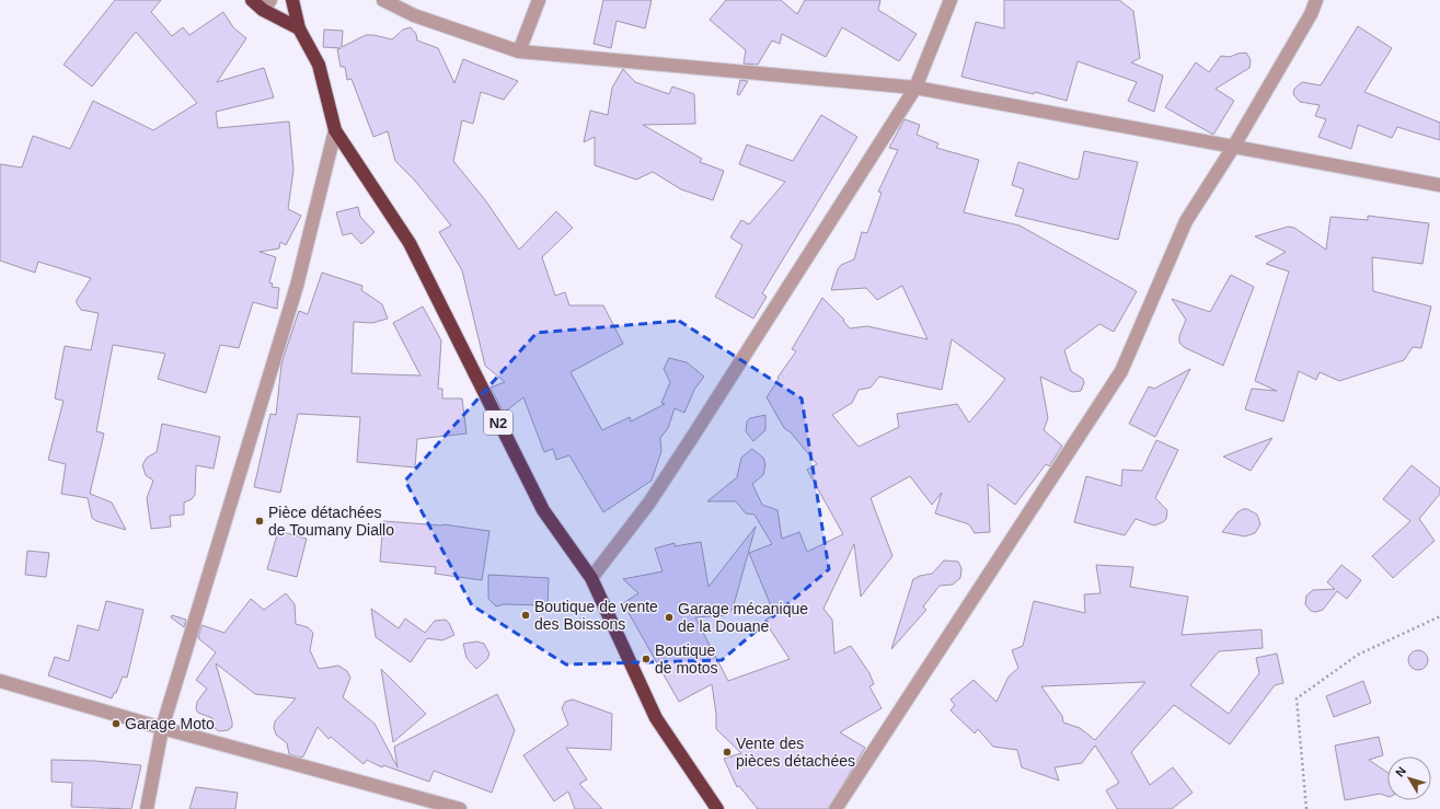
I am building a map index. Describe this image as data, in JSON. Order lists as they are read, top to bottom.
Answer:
{
  "streets": {
    "highway": ["N2"]
  },
  "places": [
    "Pièce détachées de Toumany Diallo",
    "Boutique de vente des Boissons",
    "Garage mécanique de la Douane",
    "Boutique de motos",
    "Garage Moto",
    "Vente des pièces détachées"
  ],
  "north": "top left"
}
